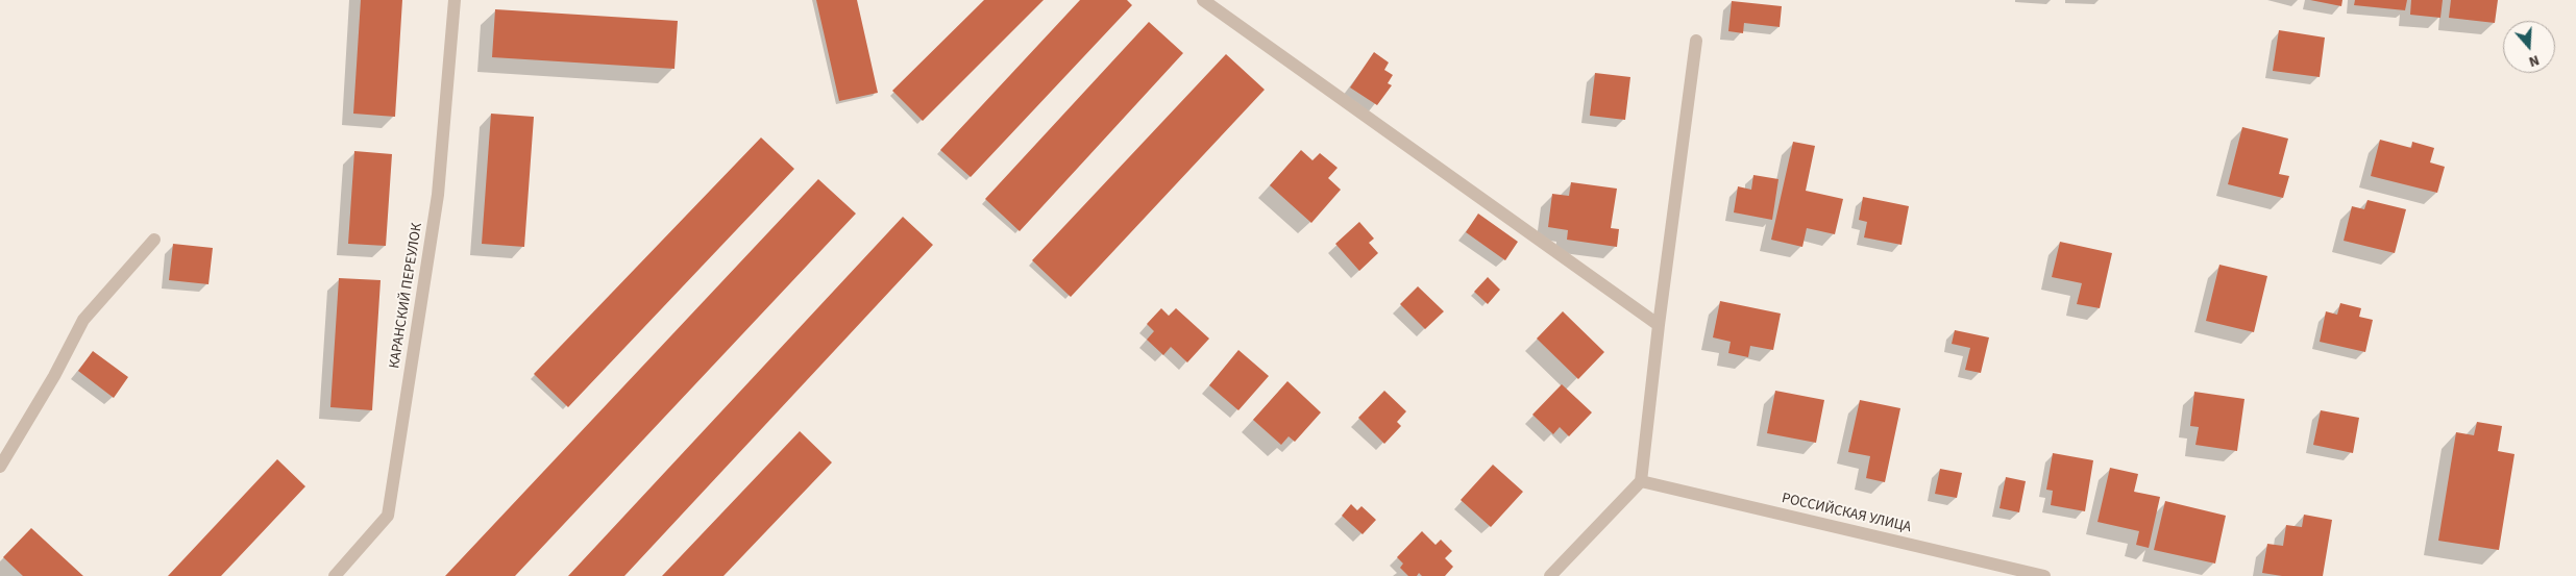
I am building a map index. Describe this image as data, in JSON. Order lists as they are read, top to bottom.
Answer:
{
  "streets": {
    "street": ["КАРАНСКИЙ ПЕРЕУЛОК", "РОССИЙСКАЯ УЛИЦА"]
  },
  "north": "bottom"
}
